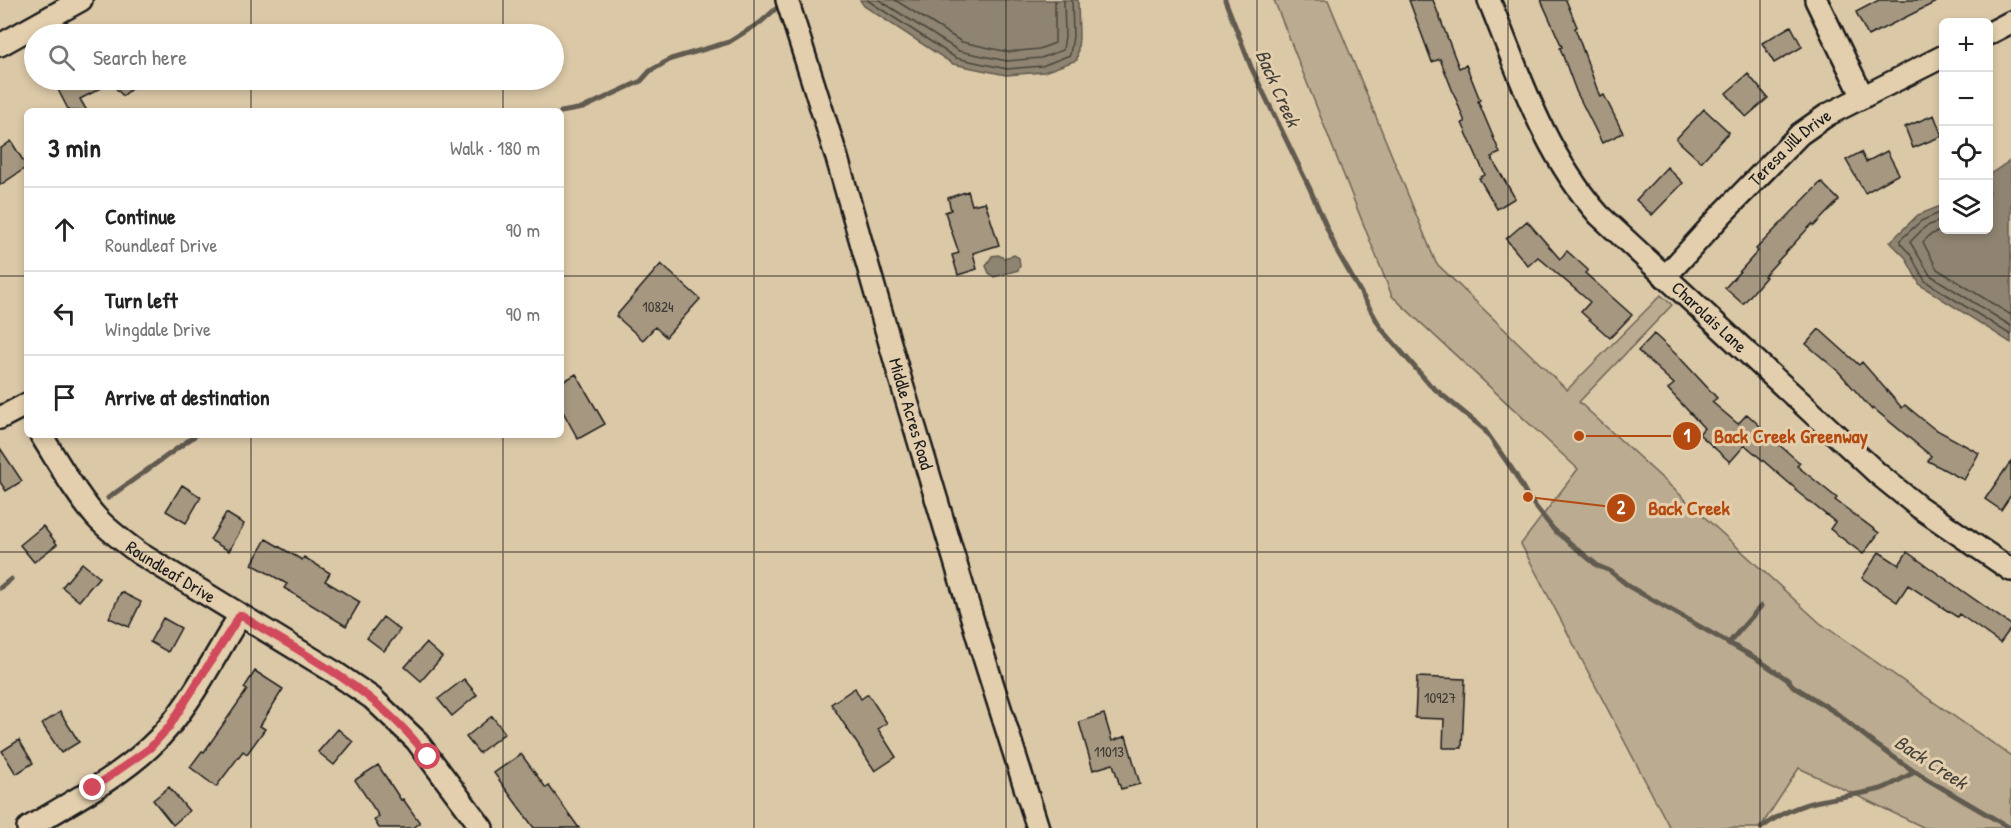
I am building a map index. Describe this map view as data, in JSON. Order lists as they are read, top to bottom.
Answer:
{
  "streets": {
    "street": [
      "Teresa Jill Drive",
      "Charolais Lane",
      "Middle Acres Road",
      "Roundleaf Drive"
    ]
  },
  "crossings": [
    ["Teresa Jill Drive", "Charolais Lane"]
  ],
  "water": ["Back Creek"],
  "places": ["Back Creek Greenway", "Back Creek"],
  "house_numbers": ["10824", "10927", "11013"],
  "page": {
    "map_buttons": ["+", "−"],
    "search": "Search here",
    "heading": ["3 min", "Walk · 180 m"],
    "list": [
      ["Continue", "Roundleaf Drive", "90 m"],
      ["Turn left", "Wingdale Drive", "90 m"],
      "Arrive at destination"
    ]
  }
}
